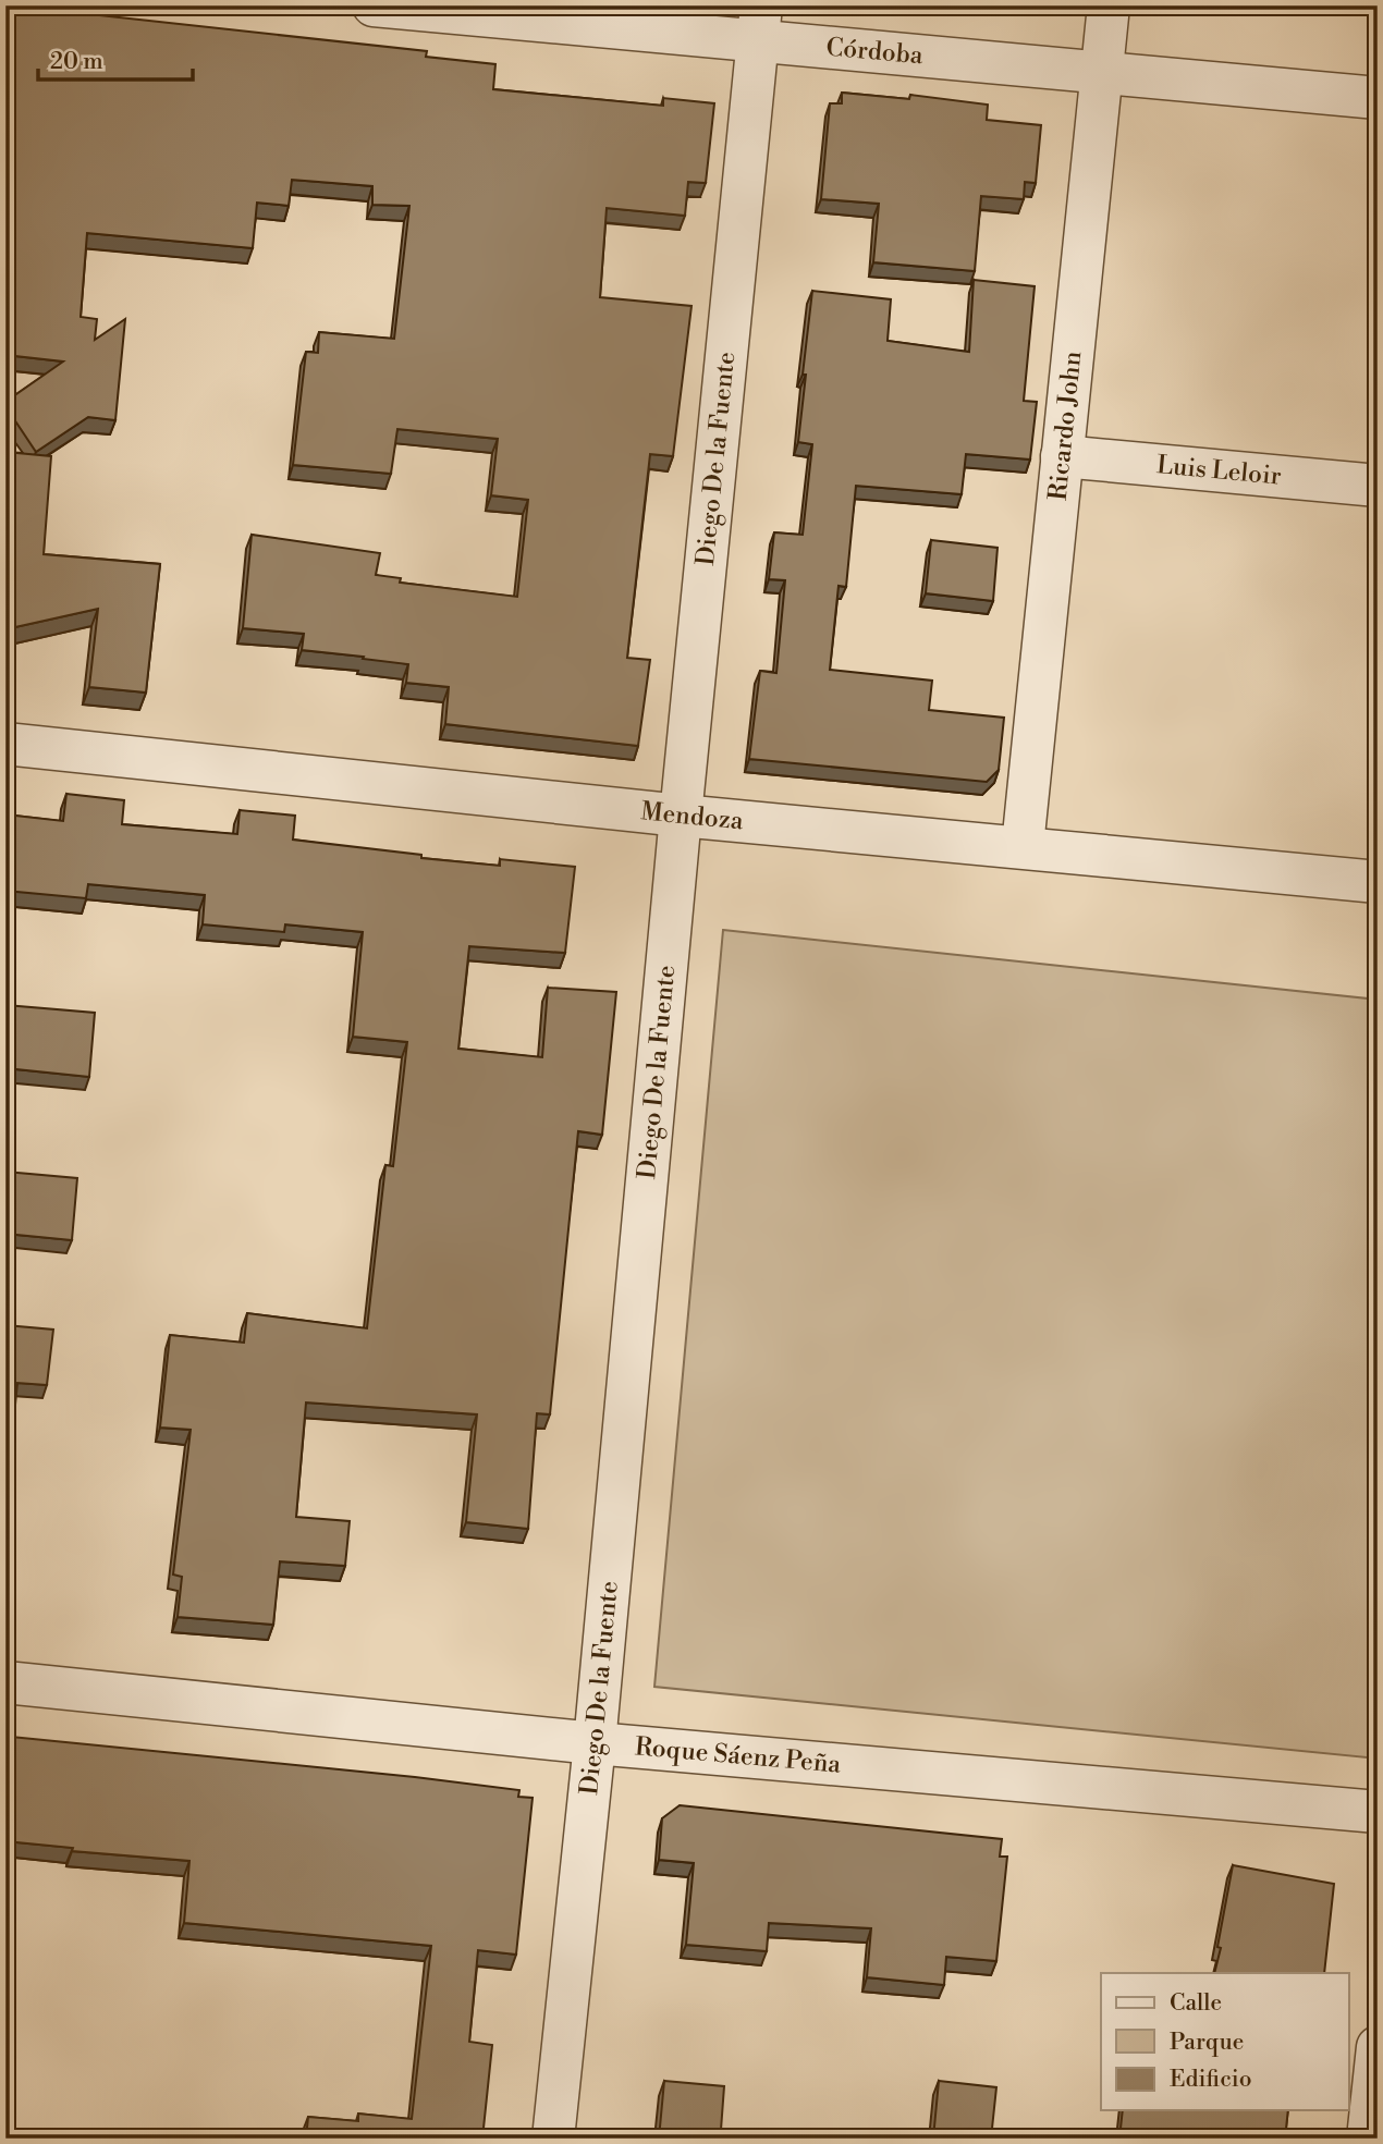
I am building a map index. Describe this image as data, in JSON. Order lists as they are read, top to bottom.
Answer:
{
  "streets": {
    "street": [
      "Córdoba",
      "Ricardo John",
      "Diego De la Fuente",
      "Luis Leloir",
      "Mendoza",
      "Roque Sáenz Peña"
    ]
  },
  "crossings": [
    ["Córdoba", "Ricardo John"],
    ["Córdoba", "Diego De la Fuente"],
    ["Ricardo John", "Luis Leloir"],
    ["Ricardo John", "Mendoza"],
    ["Diego De la Fuente", "Mendoza"],
    ["Diego De la Fuente", "Roque Sáenz Peña"]
  ],
  "legend": ["Calle", "Parque", "Edificio"],
  "scale_bar": "20 m"
}
